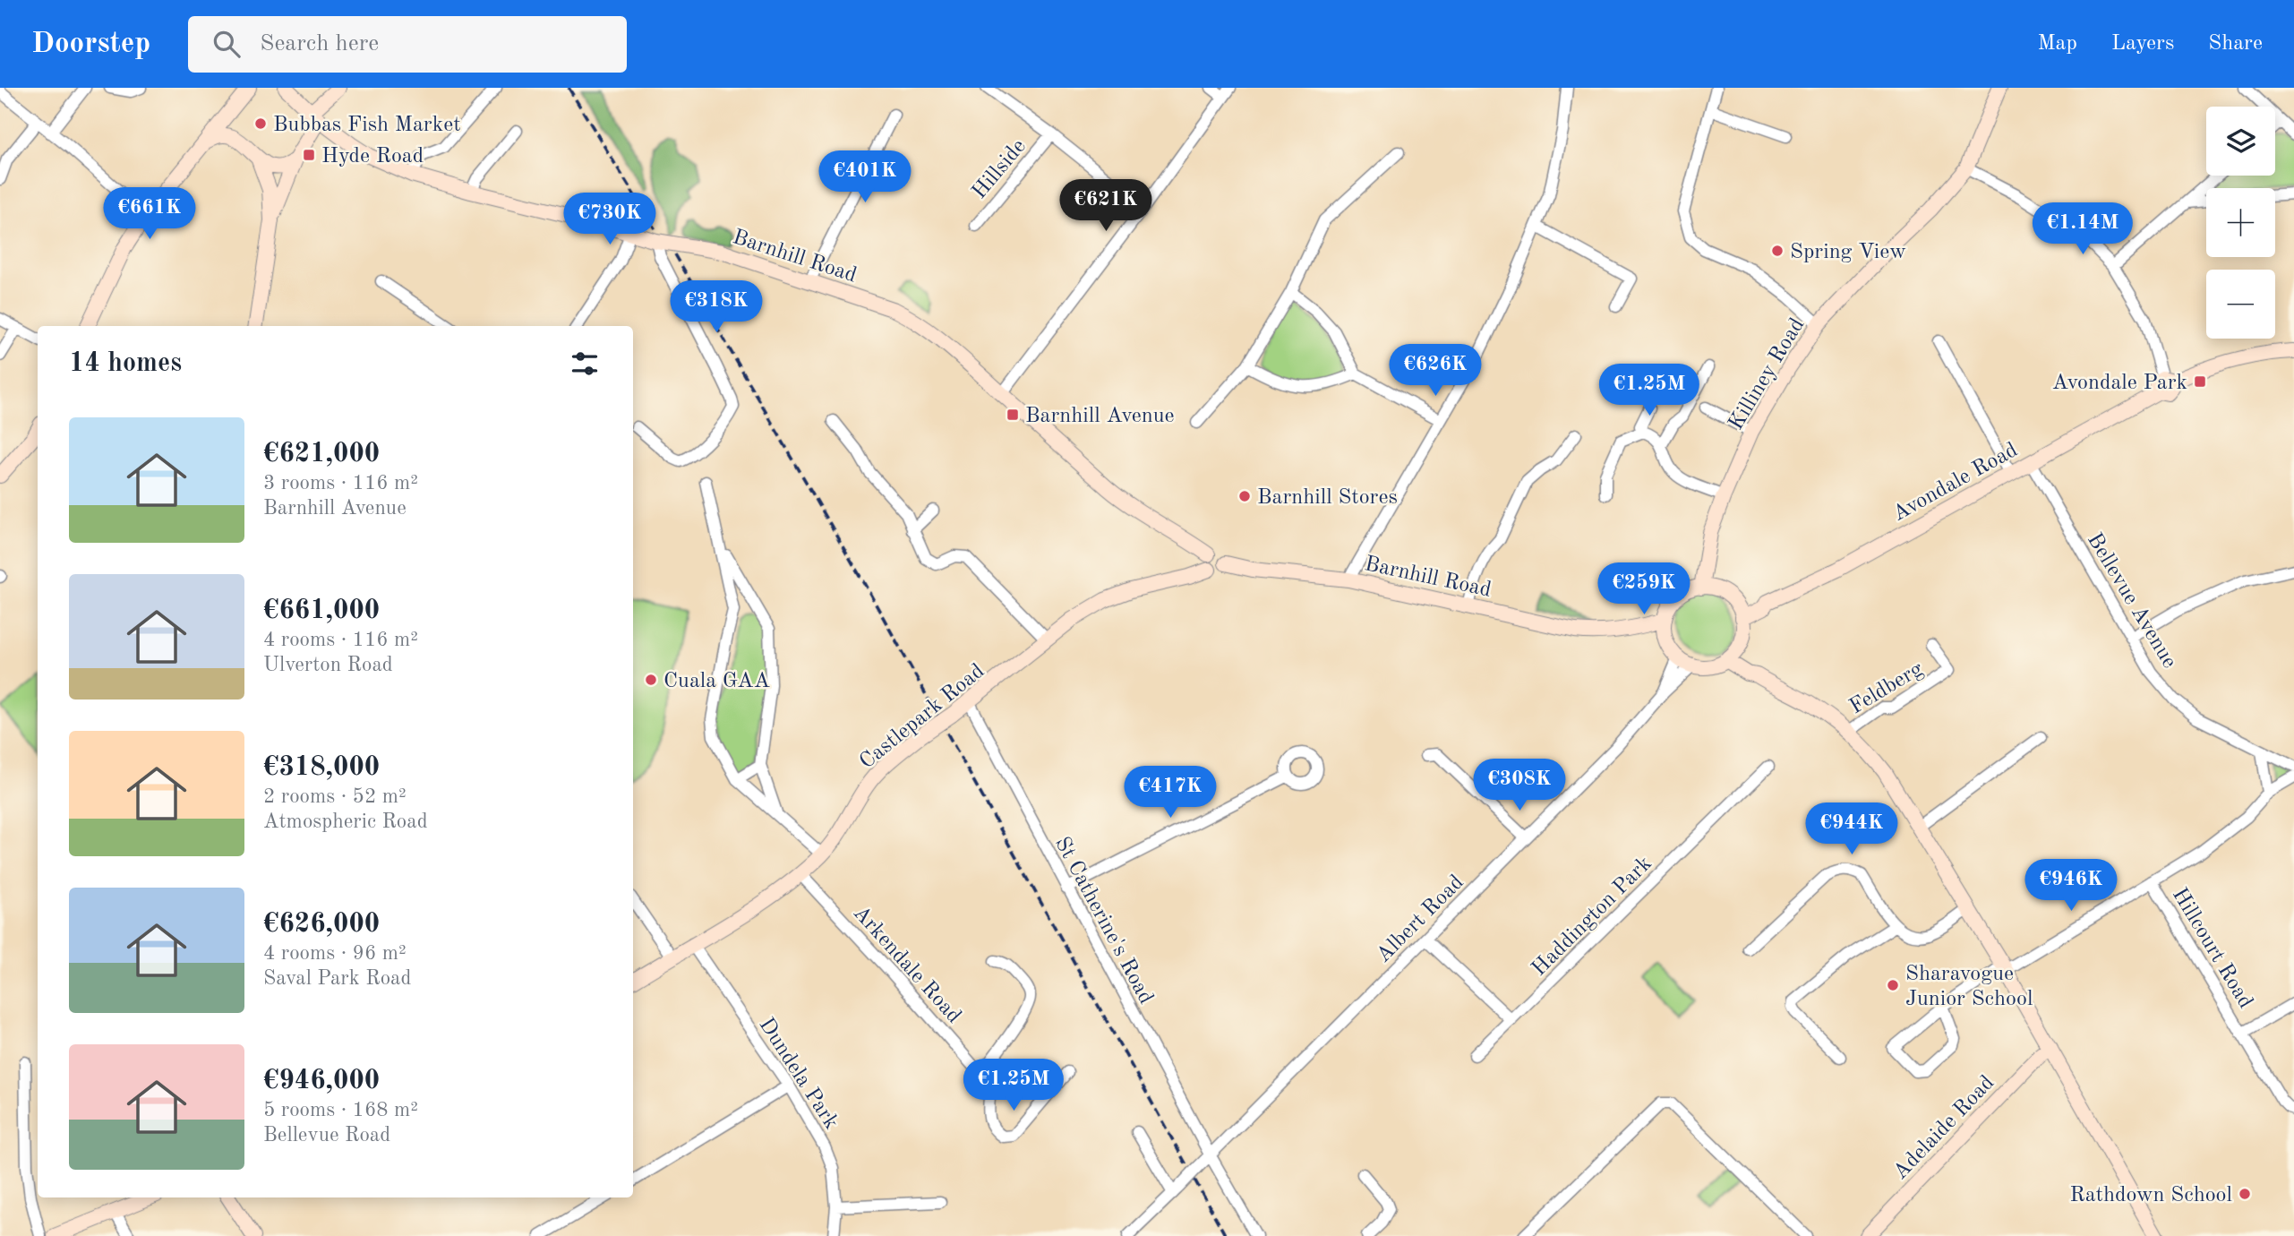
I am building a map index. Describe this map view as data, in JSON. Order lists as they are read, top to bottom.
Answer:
{
  "streets": {
    "main road": [
      "Barnhill Road",
      "Killiney Road",
      "Avondale Road",
      "Castlepark Road",
      "Adelaide Road"
    ],
    "street": [
      "Hillside",
      "Bellevue Avenue",
      "Feldberg",
      "Haddington Park",
      "Albert Road",
      "St Catherine's Road",
      "Hillcourt Road",
      "Arkendale Road",
      "Dundela Park"
    ]
  },
  "crossings": [
    ["Barnhill Road", "Killiney Road"],
    ["Barnhill Road", "Avondale Road"],
    ["Barnhill Road", "Castlepark Road"],
    ["Barnhill Road", "Albert Road"],
    ["Killiney Road", "Avondale Road"],
    ["Killiney Road", "Albert Road"],
    ["Avondale Road", "Bellevue Avenue"],
    ["Avondale Road", "Albert Road"],
    ["Castlepark Road", "St Catherine's Road"],
    ["Castlepark Road", "Arkendale Road"],
    ["Castlepark Road", "Dundela Park"],
    ["Albert Road", "St Catherine's Road"]
  ],
  "places": {
    "other": [
      "Bubbas Fish Market",
      "Spring View",
      "Barnhill Stores",
      "Cuala GAA",
      "Sharavogue Junior School",
      "Rathdown School"
    ],
    "transit": ["Hyde Road", "Avondale Park", "Barnhill Avenue"]
  },
  "page": {
    "header": "Doorstep",
    "search": "Search here",
    "nav": ["Map", "Layers", "Share"],
    "map_buttons": ["+", "−"],
    "price": [
      "€401K",
      "€621K",
      "€661K",
      "€730K",
      "€1.14M",
      "€318K",
      "€626K",
      "€1.25M",
      "€259K",
      "€308K",
      "€417K",
      "€944K",
      "€946K",
      "€1.25M"
    ],
    "heading": "14 homes",
    "list": [
      {
        "name": "€621,000",
        "note": "3 rooms · 116 m² · Barnhill Avenue"
      },
      {
        "name": "€661,000",
        "note": "4 rooms · 116 m² · Ulverton Road"
      },
      {
        "name": "€318,000",
        "note": "2 rooms · 52 m² · Atmospheric Road"
      },
      {
        "name": "€626,000",
        "note": "4 rooms · 96 m² · Saval Park Road"
      },
      {
        "name": "€946,000",
        "note": "5 rooms · 168 m² · Bellevue Road"
      }
    ]
  }
}
